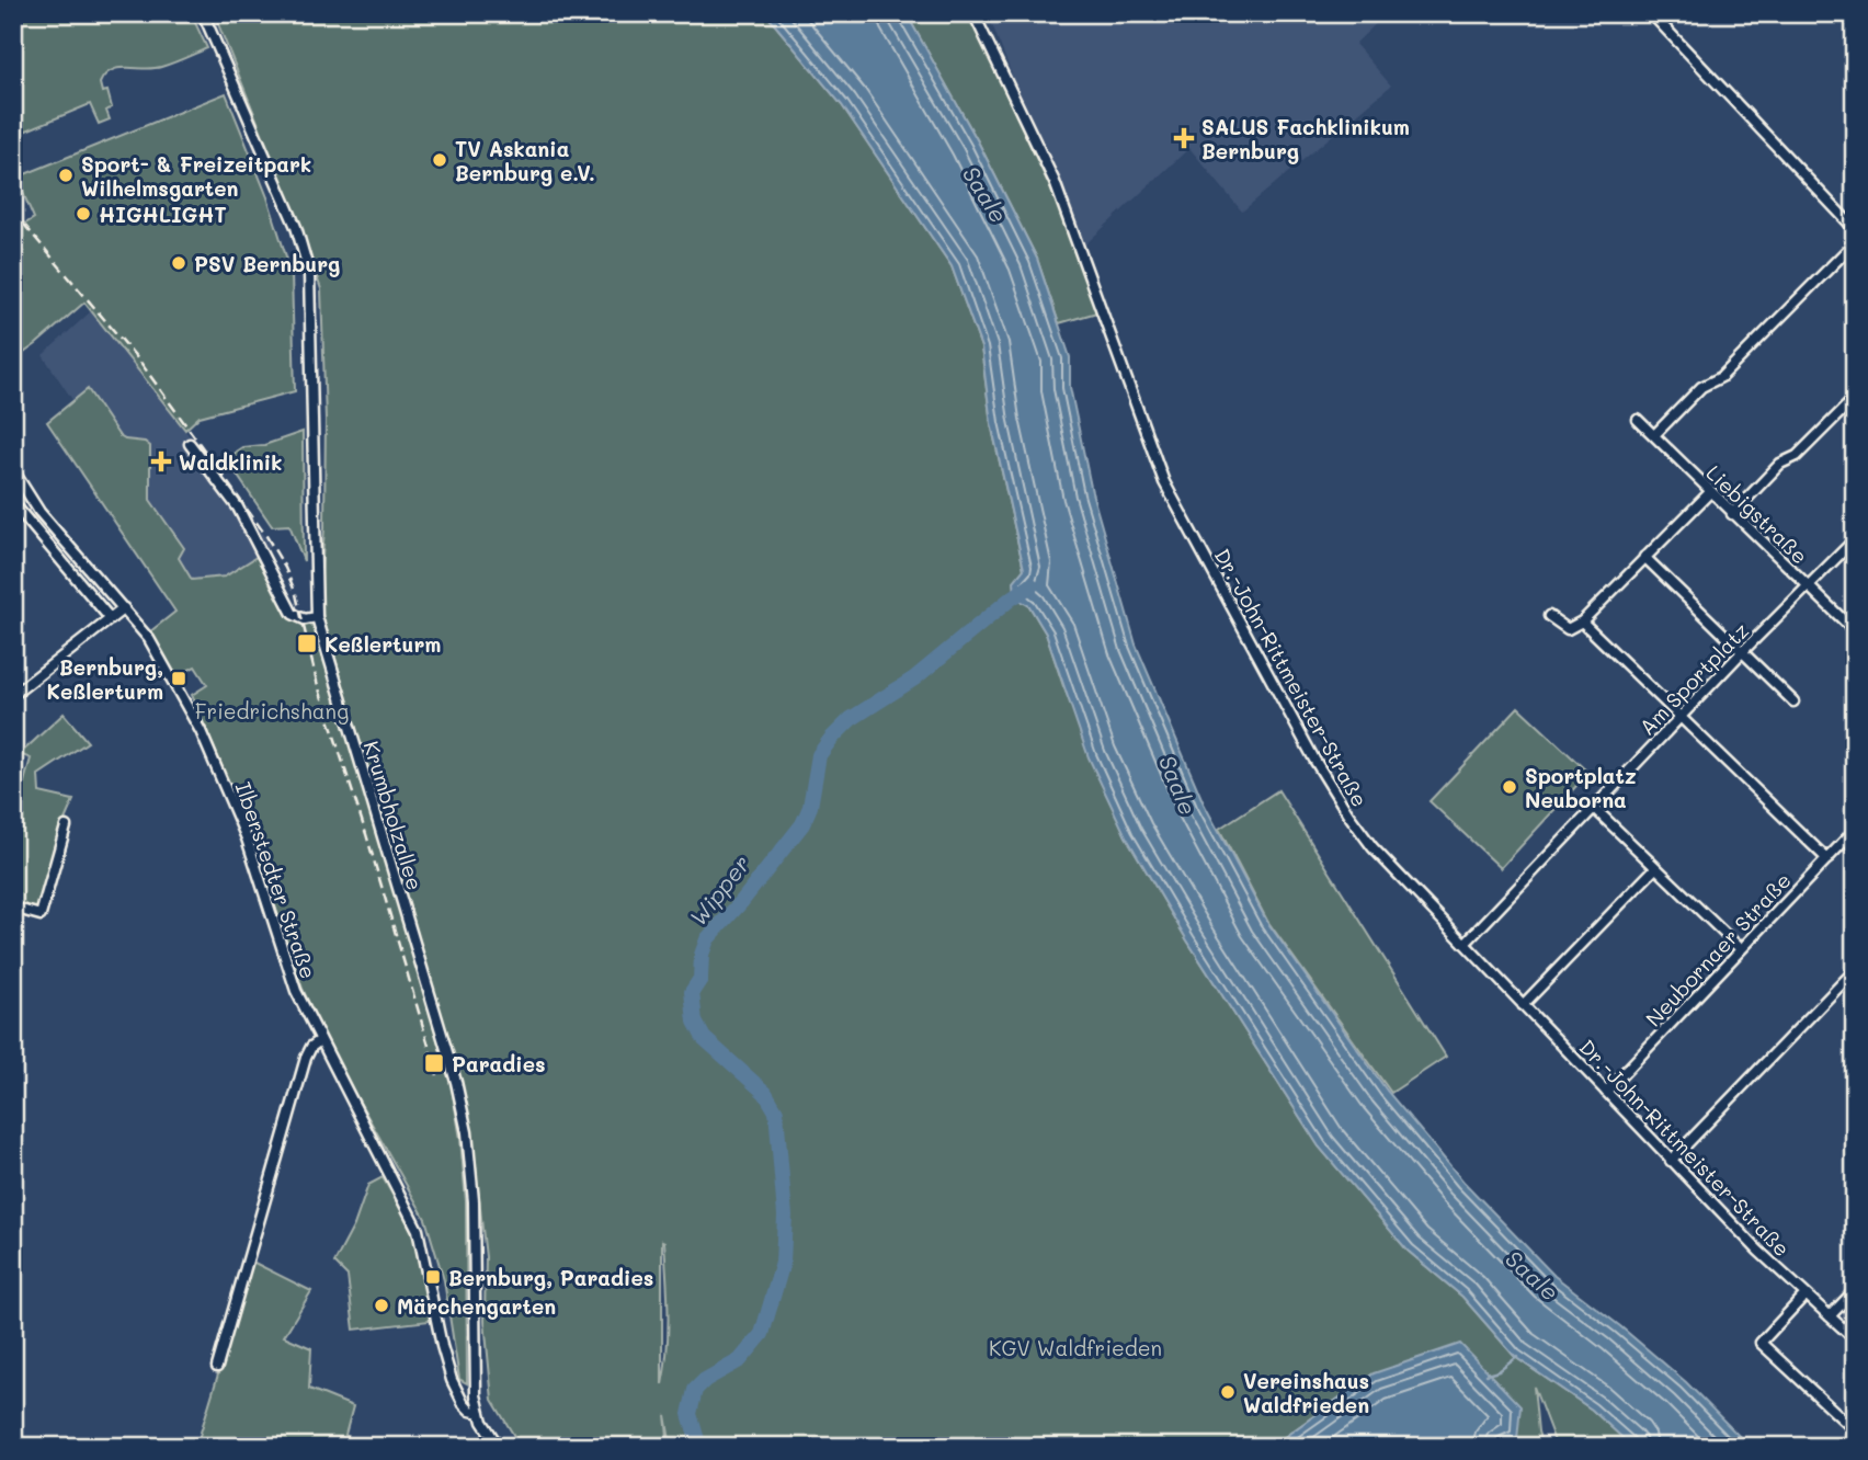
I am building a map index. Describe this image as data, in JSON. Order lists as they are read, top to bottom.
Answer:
{
  "streets": {
    "street": [
      "Liebigstraße",
      "Dr.-John-Rittmeister-Straße",
      "Am Sportplatz",
      "Krumbholzallee",
      "Ilberstedter Straße",
      "Neubornaer Straße"
    ]
  },
  "crossings": [
    ["Liebigstraße", "Am Sportplatz"],
    ["Dr.-John-Rittmeister-Straße", "Am Sportplatz"],
    ["Dr.-John-Rittmeister-Straße", "Neubornaer Straße"],
    ["Krumbholzallee", "Ilberstedter Straße"]
  ],
  "water": ["Saale", "Wipper"],
  "parks": ["Friedrichshang", "KGV Waldfrieden"],
  "places": {
    "health": ["SALUS Fachklinikum Bernburg", "Waldklinik"],
    "other": [
      "TV Askania Bernburg e.V.",
      "Sport- & Freizeitpark Wilhelmsgarten",
      "HIGHLIGHT",
      "PSV Bernburg",
      "Sportplatz Neuborna",
      "Märchengarten",
      "Vereinshaus Waldfrieden"
    ],
    "transit": [
      "Keßlerturm",
      "Bernburg, Keßlerturm",
      "Paradies",
      "Bernburg, Paradies"
    ]
  }
}
